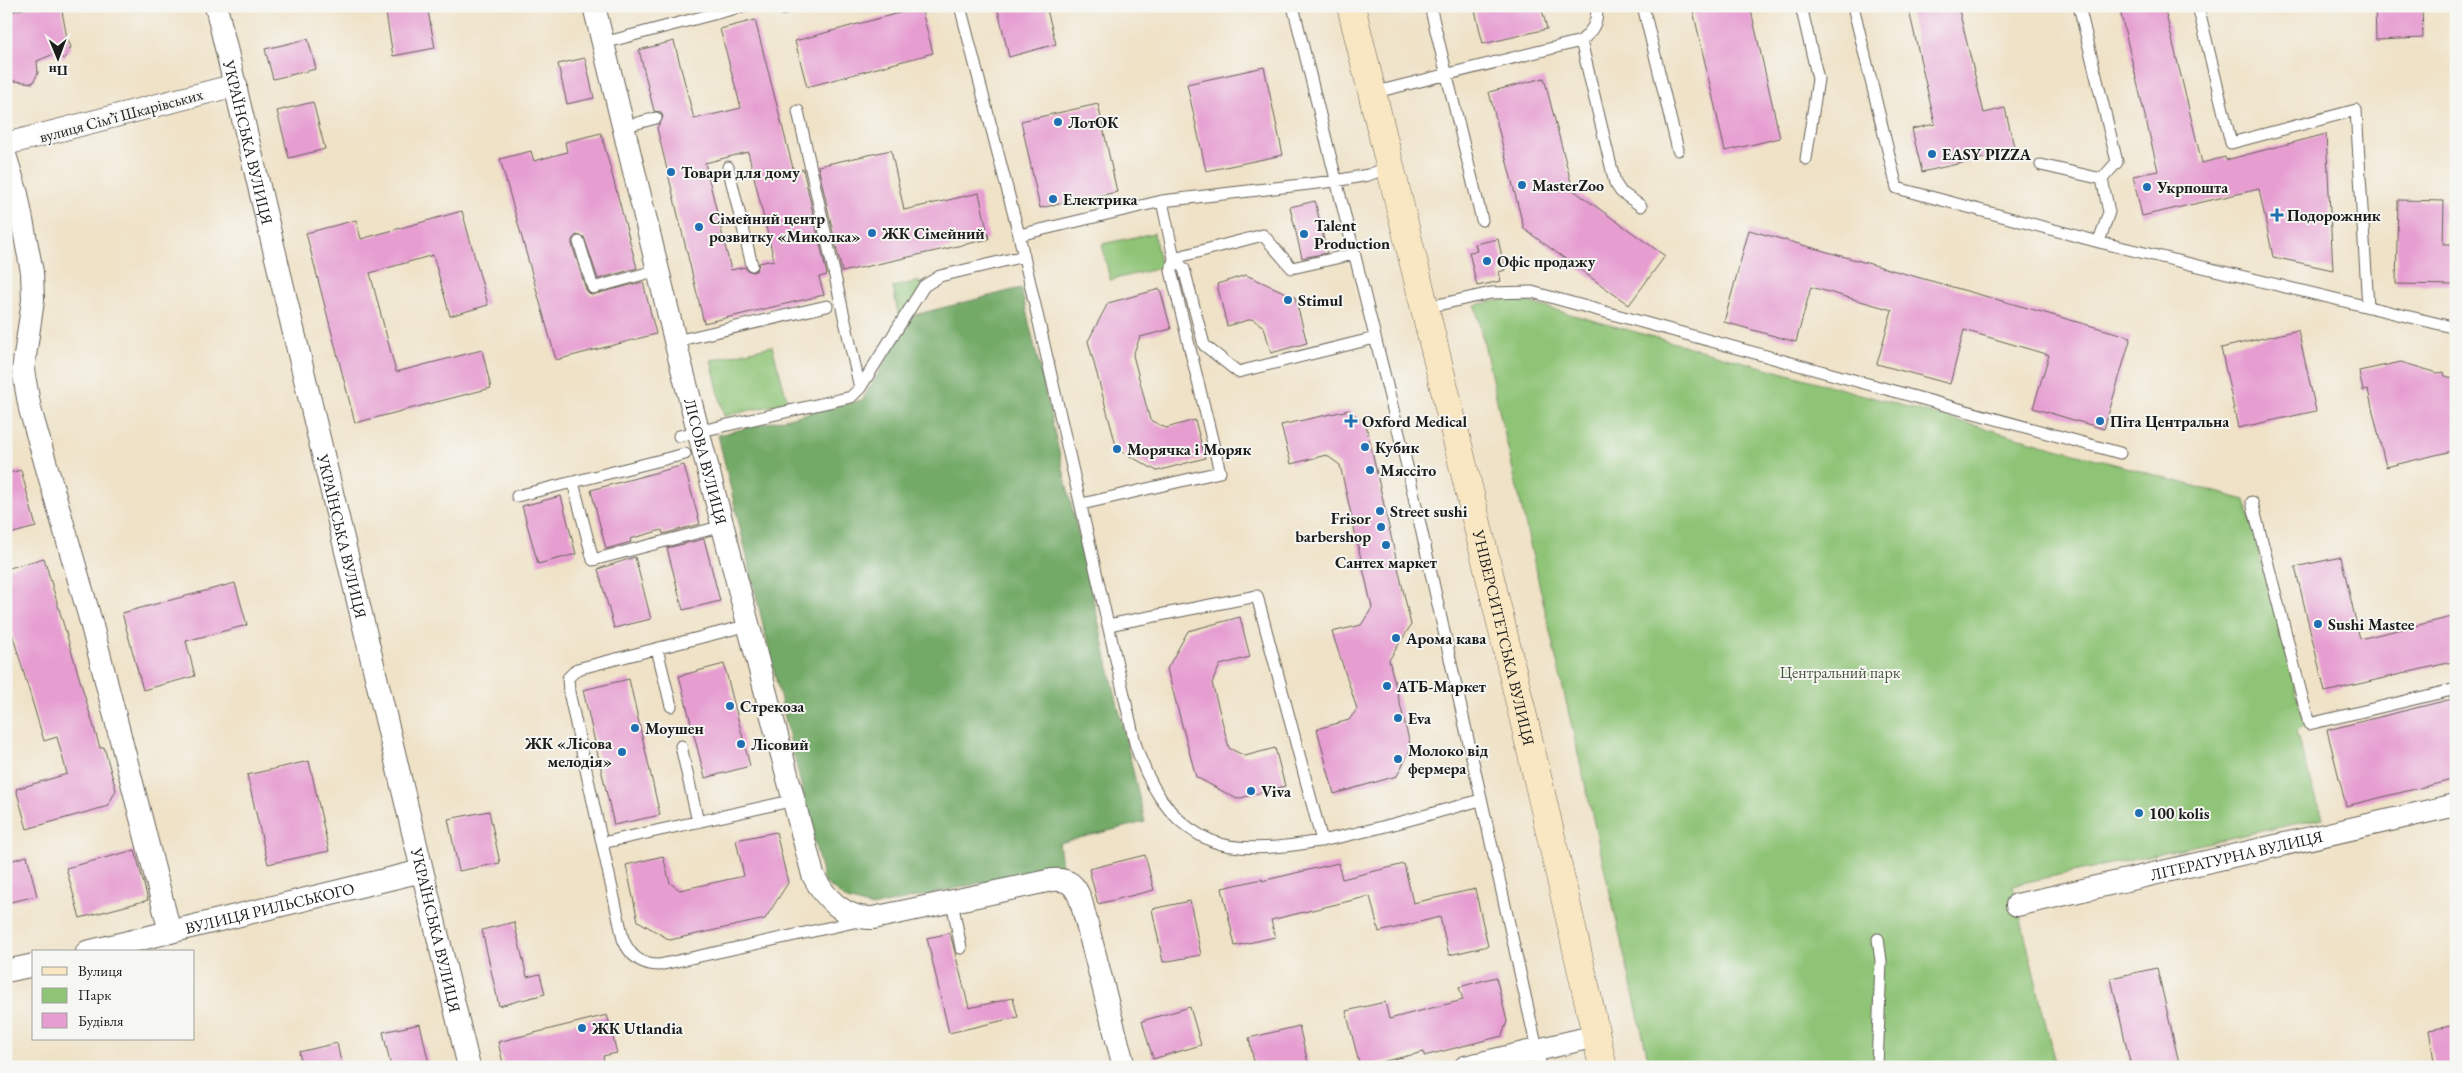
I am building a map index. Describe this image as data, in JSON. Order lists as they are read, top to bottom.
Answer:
{
  "streets": {
    "main road": ["УНІВЕРСИТЕТСЬКА ВУЛИЦЯ"],
    "street": [
      "вулиця Сімʼї Шкарівських",
      "УКРАЇНСЬКА ВУЛИЦЯ",
      "ЛІСОВА ВУЛИЦЯ",
      "ЛІТЕРАТУРНА ВУЛИЦЯ",
      "ВУЛИЦЯ РИЛЬСЬКОГО"
    ]
  },
  "crossings": [
    ["вулиця Сімʼї Шкарівських", "УКРАЇНСЬКА ВУЛИЦЯ"],
    ["УКРАЇНСЬКА ВУЛИЦЯ", "ВУЛИЦЯ РИЛЬСЬКОГО"]
  ],
  "parks": ["Центральний парк"],
  "places": {
    "other": [
      "ЛотОК",
      "EASY PIZZA",
      "Товари для дому",
      "MasterZoo",
      "Укрпошта",
      "Електрика",
      "Сімейний центр розвитку «Миколка»",
      "ЖК Сімейний",
      "Talent Production",
      "Офіс продажу",
      "Stimul",
      "Піта Центральна",
      "Кубик",
      "Морячка і Моряк",
      "Мяссіто",
      "Street sushi",
      "Frisor barbershop",
      "Сантех маркет",
      "Sushi Mastee",
      "Арома кава",
      "АТБ-Маркет",
      "Стрекоза",
      "Eva",
      "Моушен",
      "Лісовий",
      "ЖК «Лісова мелодія»",
      "Молоко від фермера",
      "Viva",
      "100 kolis",
      "ЖК Utlandia"
    ],
    "health": ["Подорожник", "Oxford Medical"]
  },
  "legend": ["Вулиця", "Парк", "Будівля"],
  "north": "bottom"
}
